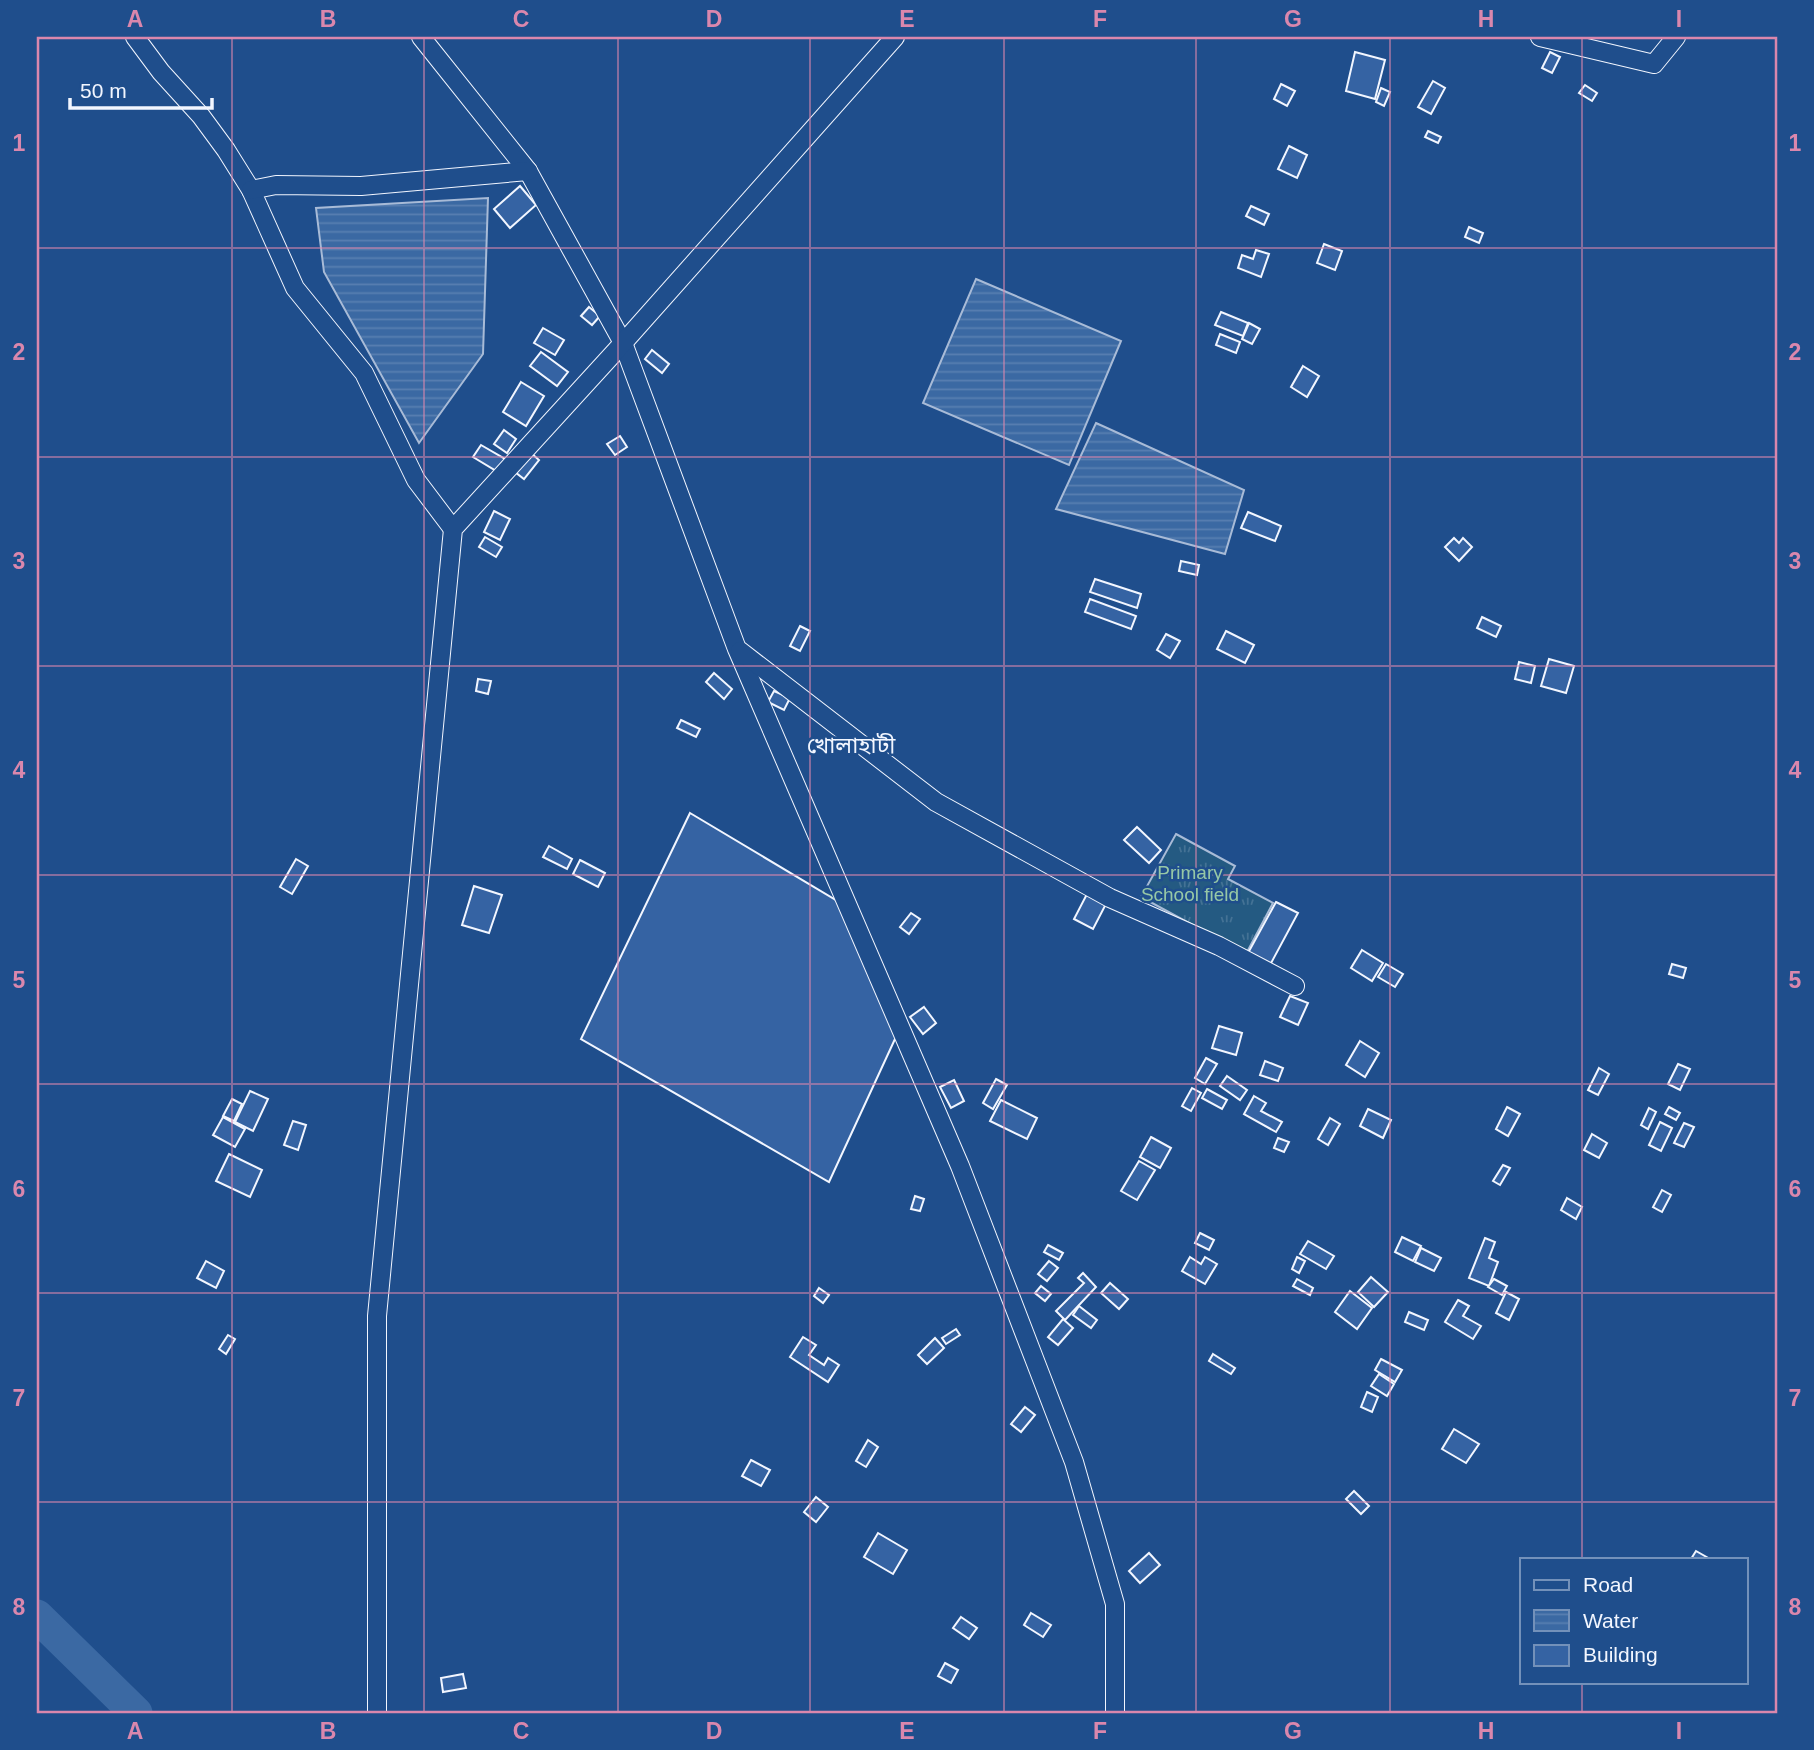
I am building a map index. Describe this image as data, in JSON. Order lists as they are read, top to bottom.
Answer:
{
  "districts": ["খোলাহাটী"],
  "parks": ["Primary School field"],
  "legend": ["Road", "Water", "Building"],
  "scale_bar": "50 m",
  "grid": {
    "columns": [
      "A",
      "B",
      "C",
      "D",
      "E",
      "F",
      "G",
      "H",
      "I"
    ],
    "rows": [
      "1",
      "2",
      "3",
      "4",
      "5",
      "6",
      "7",
      "8"
    ]
  }
}
